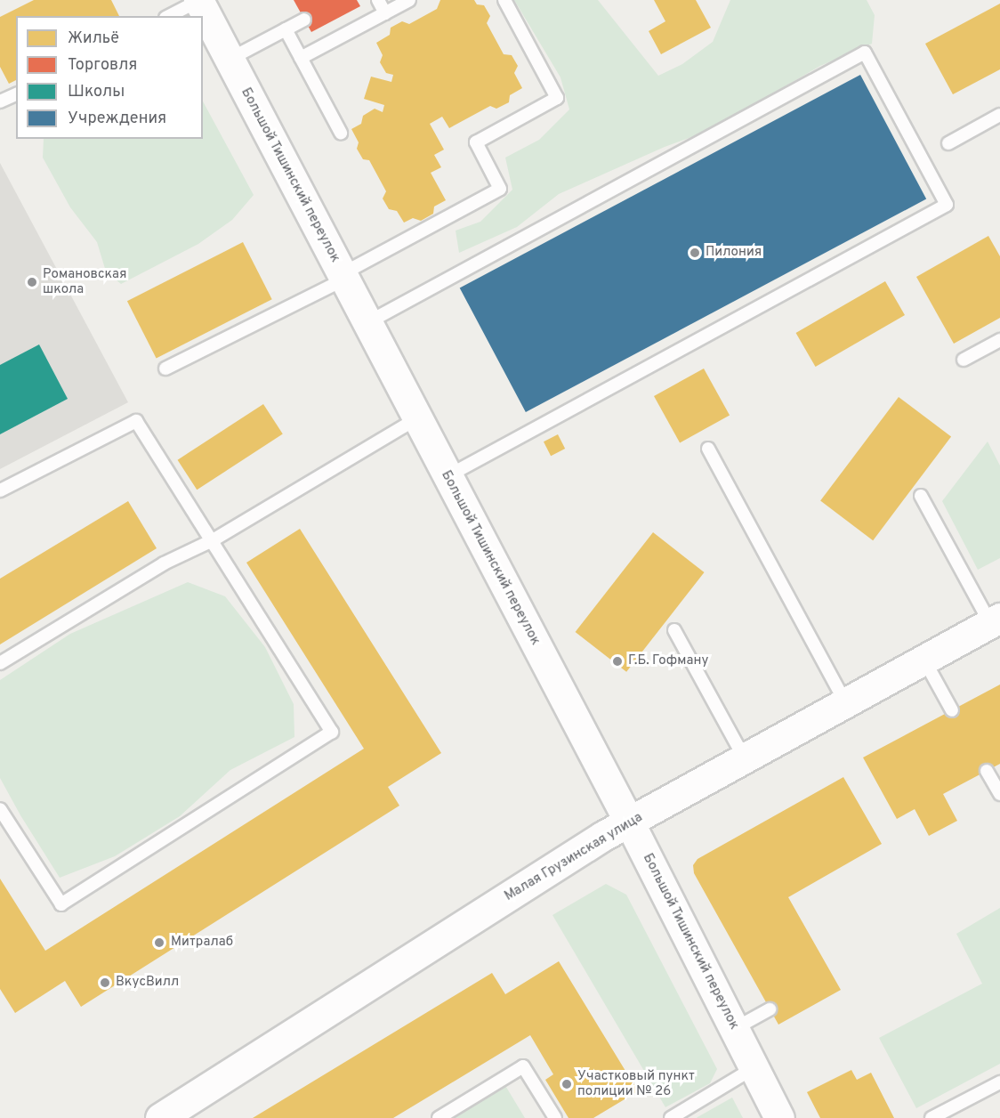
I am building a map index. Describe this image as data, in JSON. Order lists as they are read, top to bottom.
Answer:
{
  "streets": {
    "street": ["Большой Тишинский переулок", "Малая Грузинская улица"]
  },
  "crossings": [
    ["Большой Тишинский переулок", "Малая Грузинская улица"]
  ],
  "places": [
    "Пилония",
    "Романовская школа",
    "Г.Б. Гофману",
    "Митралаб",
    "ВкусВилл",
    "Участковый пункт полиции № 26"
  ],
  "legend": [
    "Жильё",
    "Торговля",
    "Школы",
    "Учреждения"
  ]
}
